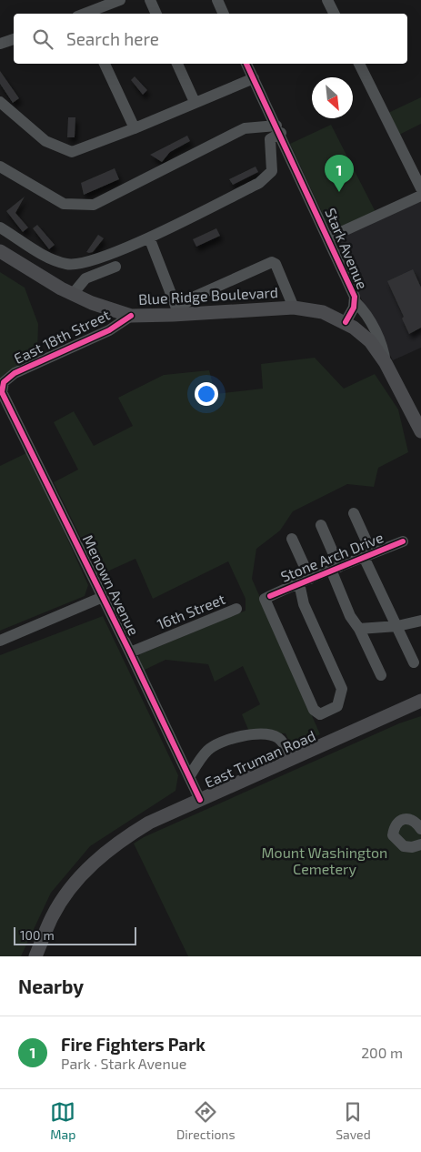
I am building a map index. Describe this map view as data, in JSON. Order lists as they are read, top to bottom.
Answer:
{
  "streets": {
    "main road": ["Stark Avenue", "Blue Ridge Boulevard", "East Truman Road"],
    "street": [
      "East 18th Street",
      "Stone Arch Drive",
      "Menown Avenue",
      "16th Street"
    ]
  },
  "crossings": [
    ["Stark Avenue", "Blue Ridge Boulevard"],
    ["Blue Ridge Boulevard", "East 18th Street"],
    ["East 18th Street", "Menown Avenue"],
    ["Menown Avenue", "16th Street"],
    ["Menown Avenue", "East Truman Road"]
  ],
  "parks": ["Mount Washington Cemetery"],
  "scale_bar": "100 m",
  "north": "bottom right",
  "page": {
    "search": "Search here",
    "pins": "1",
    "scale": "100 m",
    "heading": "Nearby",
    "list": [
      {
        "mark": "1",
        "name": "Fire Fighters Park",
        "note": "Park · Stark Avenue",
        "value": "200 m"
      }
    ],
    "nav": ["Map", "Directions", "Saved"]
  }
}
